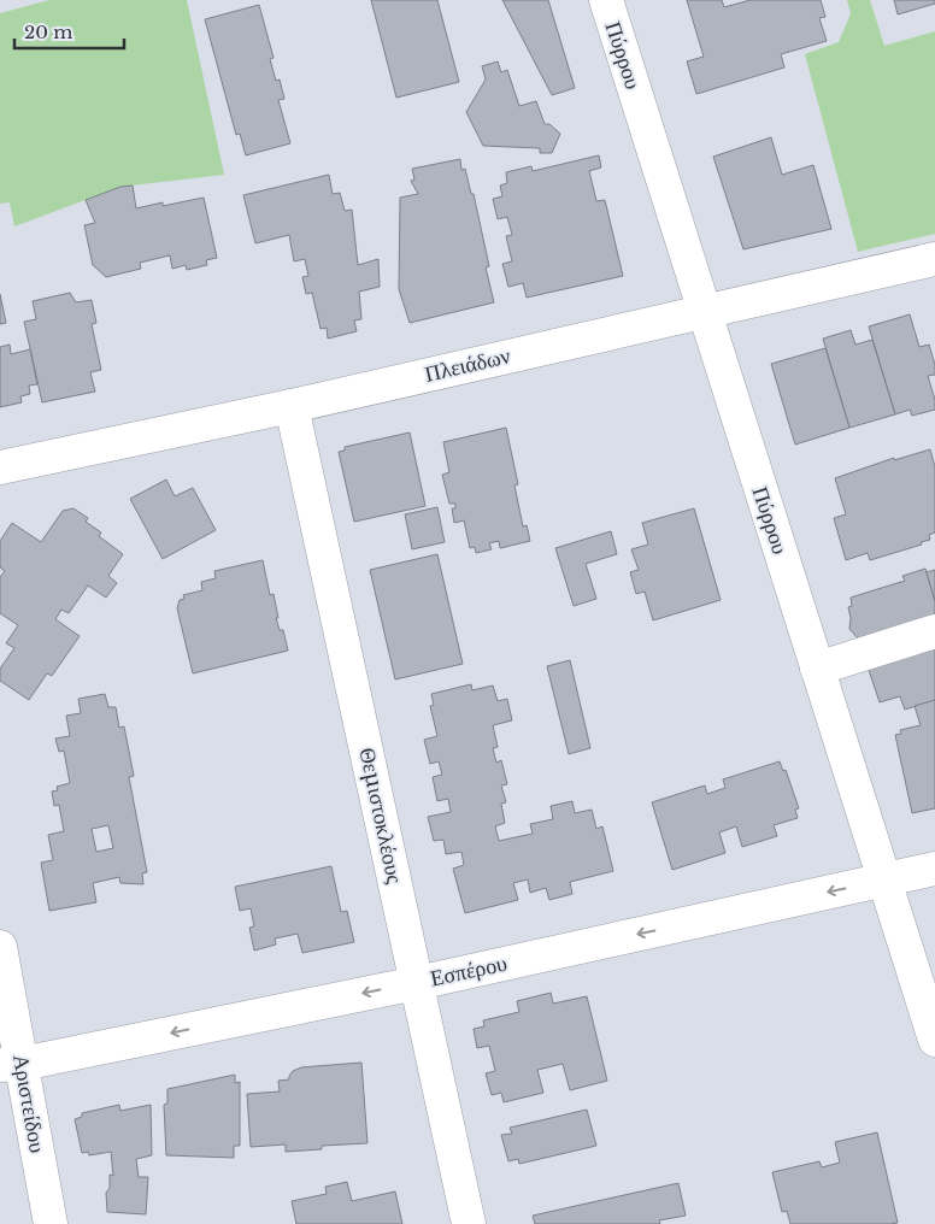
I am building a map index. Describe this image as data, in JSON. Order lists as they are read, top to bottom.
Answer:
{
  "streets": {
    "street": [
      "Πύρρου",
      "Πλειάδων",
      "Θεμιστοκλέους",
      "Εσπέρου",
      "Αριστείδου"
    ]
  },
  "crossings": [
    ["Πύρρου", "Πλειάδων"],
    ["Πύρρου", "Εσπέρου"],
    ["Πλειάδων", "Θεμιστοκλέους"],
    ["Θεμιστοκλέους", "Εσπέρου"],
    ["Εσπέρου", "Αριστείδου"]
  ],
  "one_way": ["Εσπέρου"],
  "scale_bar": "20 m"
}
